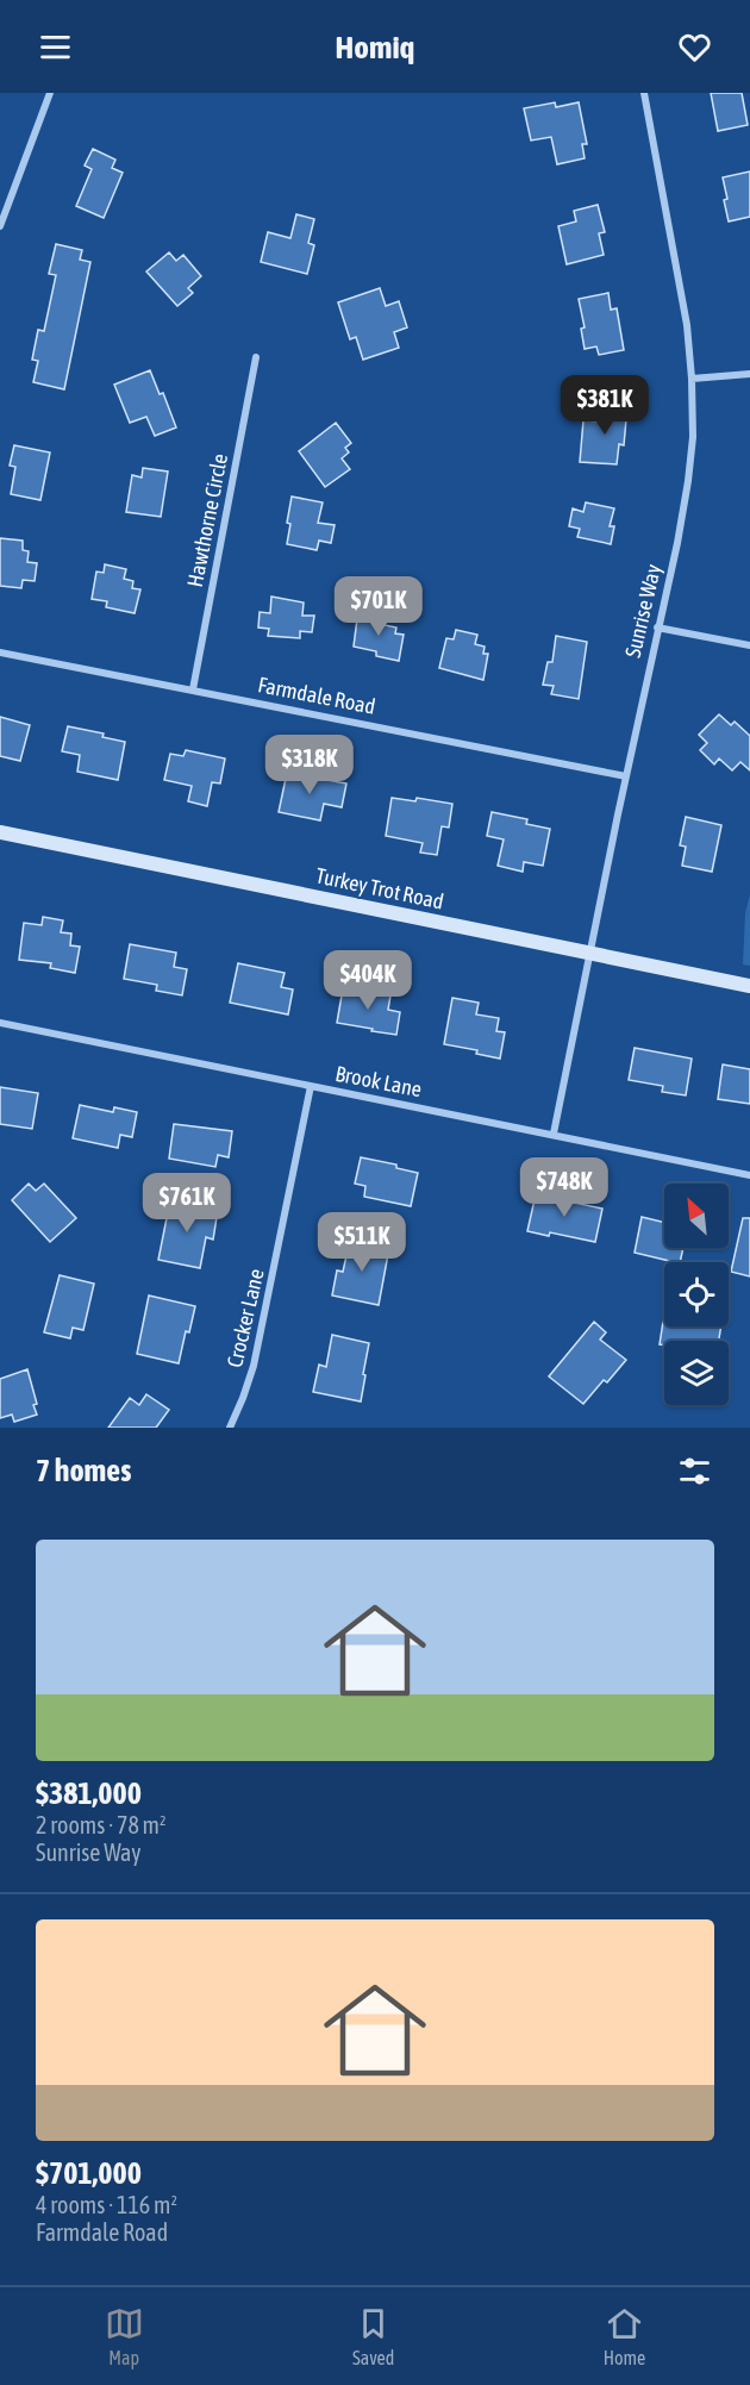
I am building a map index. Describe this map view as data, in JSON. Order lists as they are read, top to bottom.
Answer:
{
  "streets": {
    "street": [
      "Hawthorne Circle",
      "Sunrise Way",
      "Farmdale Road",
      "Turkey Trot Road",
      "Brook Lane",
      "Crocker Lane"
    ]
  },
  "crossings": [
    ["Hawthorne Circle", "Farmdale Road"],
    ["Sunrise Way", "Farmdale Road"],
    ["Sunrise Way", "Turkey Trot Road"],
    ["Sunrise Way", "Brook Lane"],
    ["Brook Lane", "Crocker Lane"]
  ],
  "north": "top left",
  "page": {
    "header": "Homiq",
    "price": [
      "$381K",
      "$701K",
      "$318K",
      "$404K",
      "$748K",
      "$761K",
      "$511K"
    ],
    "heading": "7 homes",
    "list": [
      {
        "name": "$381,000",
        "note": "2 rooms · 78 m² · Sunrise Way"
      },
      {
        "name": "$701,000",
        "note": "4 rooms · 116 m² · Farmdale Road"
      }
    ],
    "tabs": ["Map", "Saved", "Home"]
  }
}
